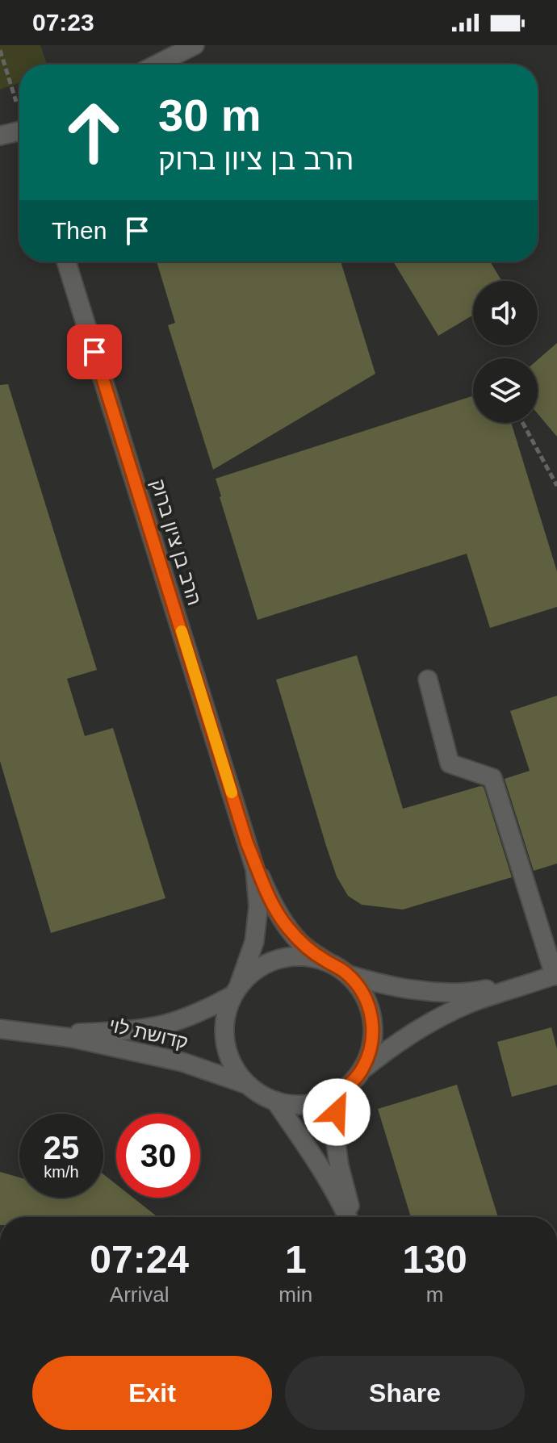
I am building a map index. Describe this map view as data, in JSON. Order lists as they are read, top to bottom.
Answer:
{
  "streets": {
    "street": ["הרב בן ציון ברוק", "קדושת לוי"]
  },
  "crossings": [
    ["הרב בן ציון ברוק", "קדושת לוי"]
  ],
  "page": {
    "status": "07:23",
    "turn": ["30 m", "הרב בן ציון ברוק"],
    "then": "Then",
    "speed": "25 km/h",
    "limit": "30",
    "eta": [
      "07:24",
      "Arrival",
      "1",
      "min",
      "130",
      "m"
    ],
    "buttons": ["Exit", "Share"]
  }
}
